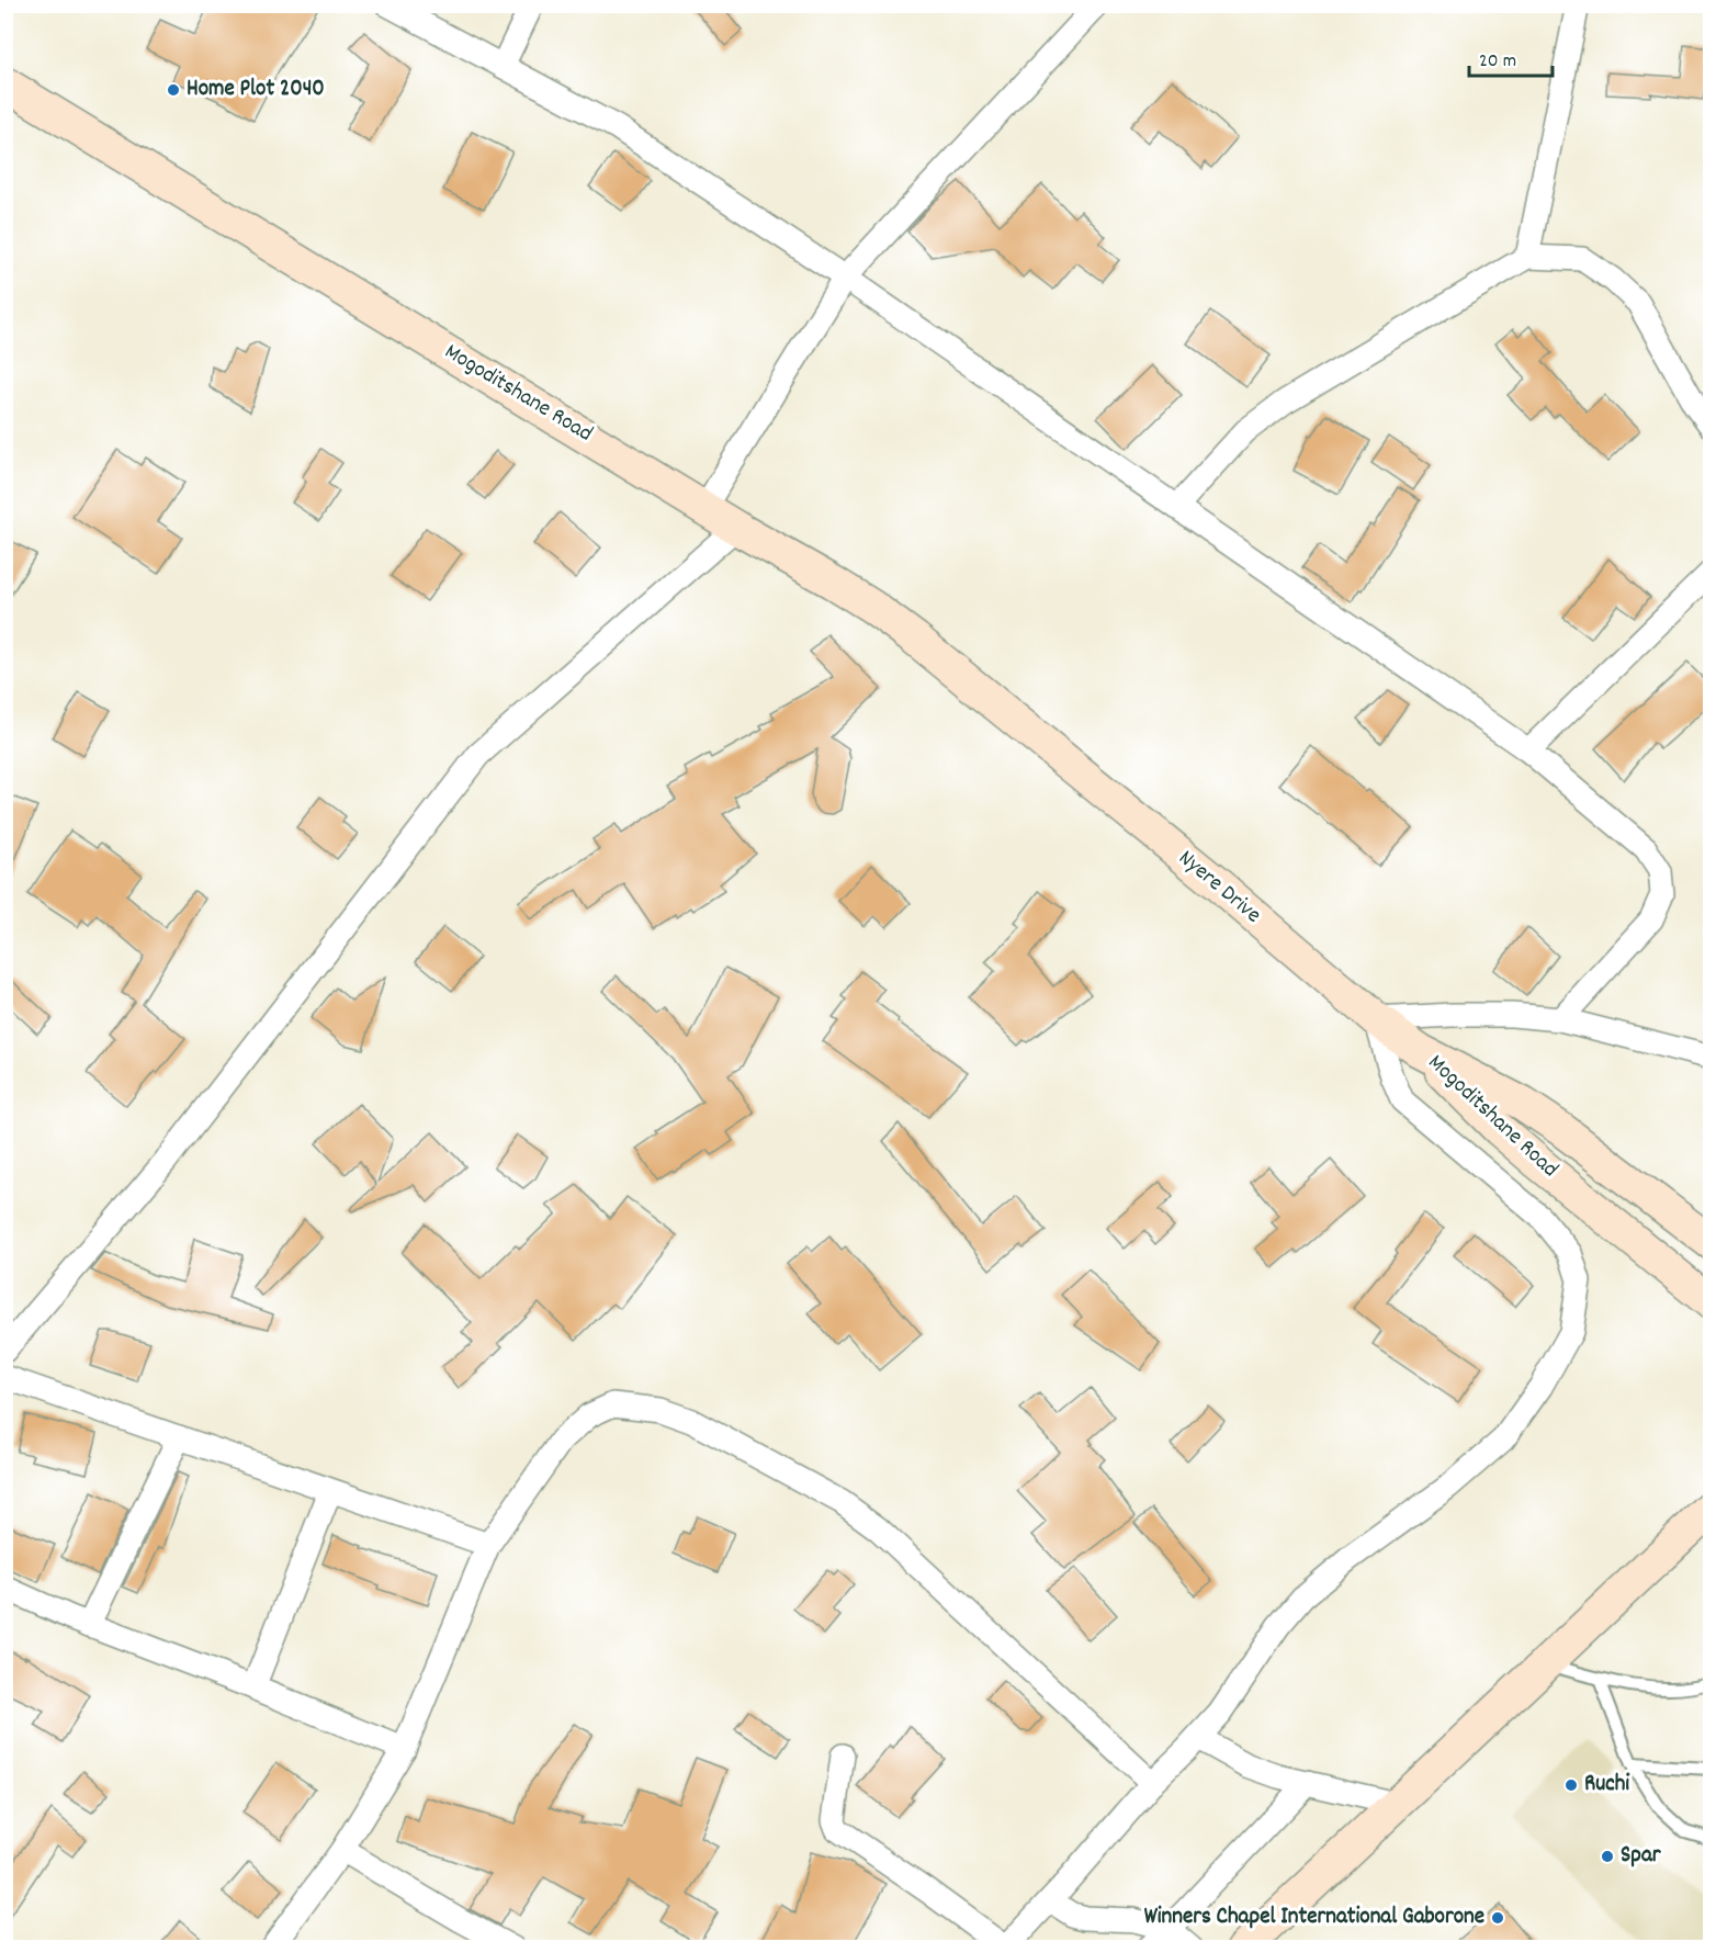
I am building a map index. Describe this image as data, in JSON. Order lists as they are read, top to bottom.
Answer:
{
  "streets": {
    "main road": ["Mogoditshane Road", "Nyere Drive"]
  },
  "crossings": [
    ["Mogoditshane Road", "Nyere Drive"]
  ],
  "places": [
    "Home Plot 2040",
    "Ruchi",
    "Spar",
    "Winners Chapel International Gaborone"
  ],
  "scale_bar": "20 m"
}
